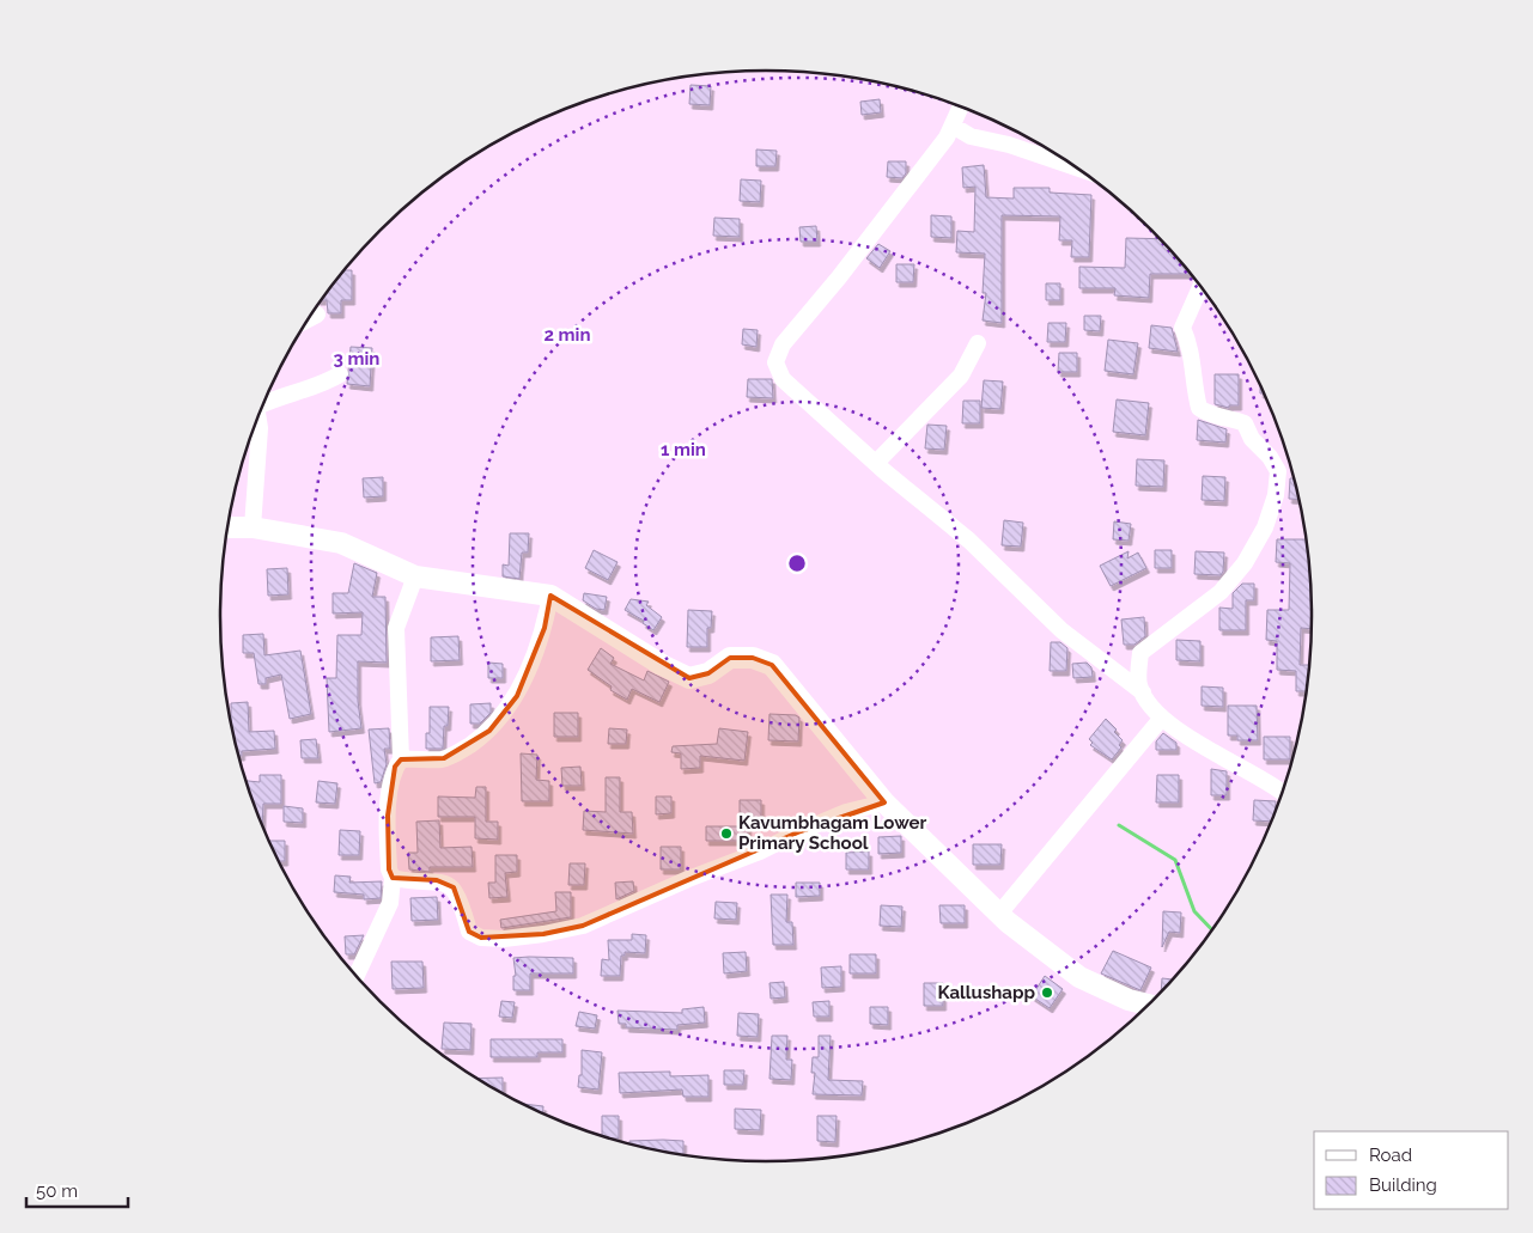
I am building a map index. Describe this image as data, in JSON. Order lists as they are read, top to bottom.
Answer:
{
  "places": ["Kavumbhagam Lower Primary School", "Kallushapp"],
  "legend": ["Road", "Building"],
  "scale_bar": "50 m",
  "rings": ["2 min", "3 min", "1 min"]
}
